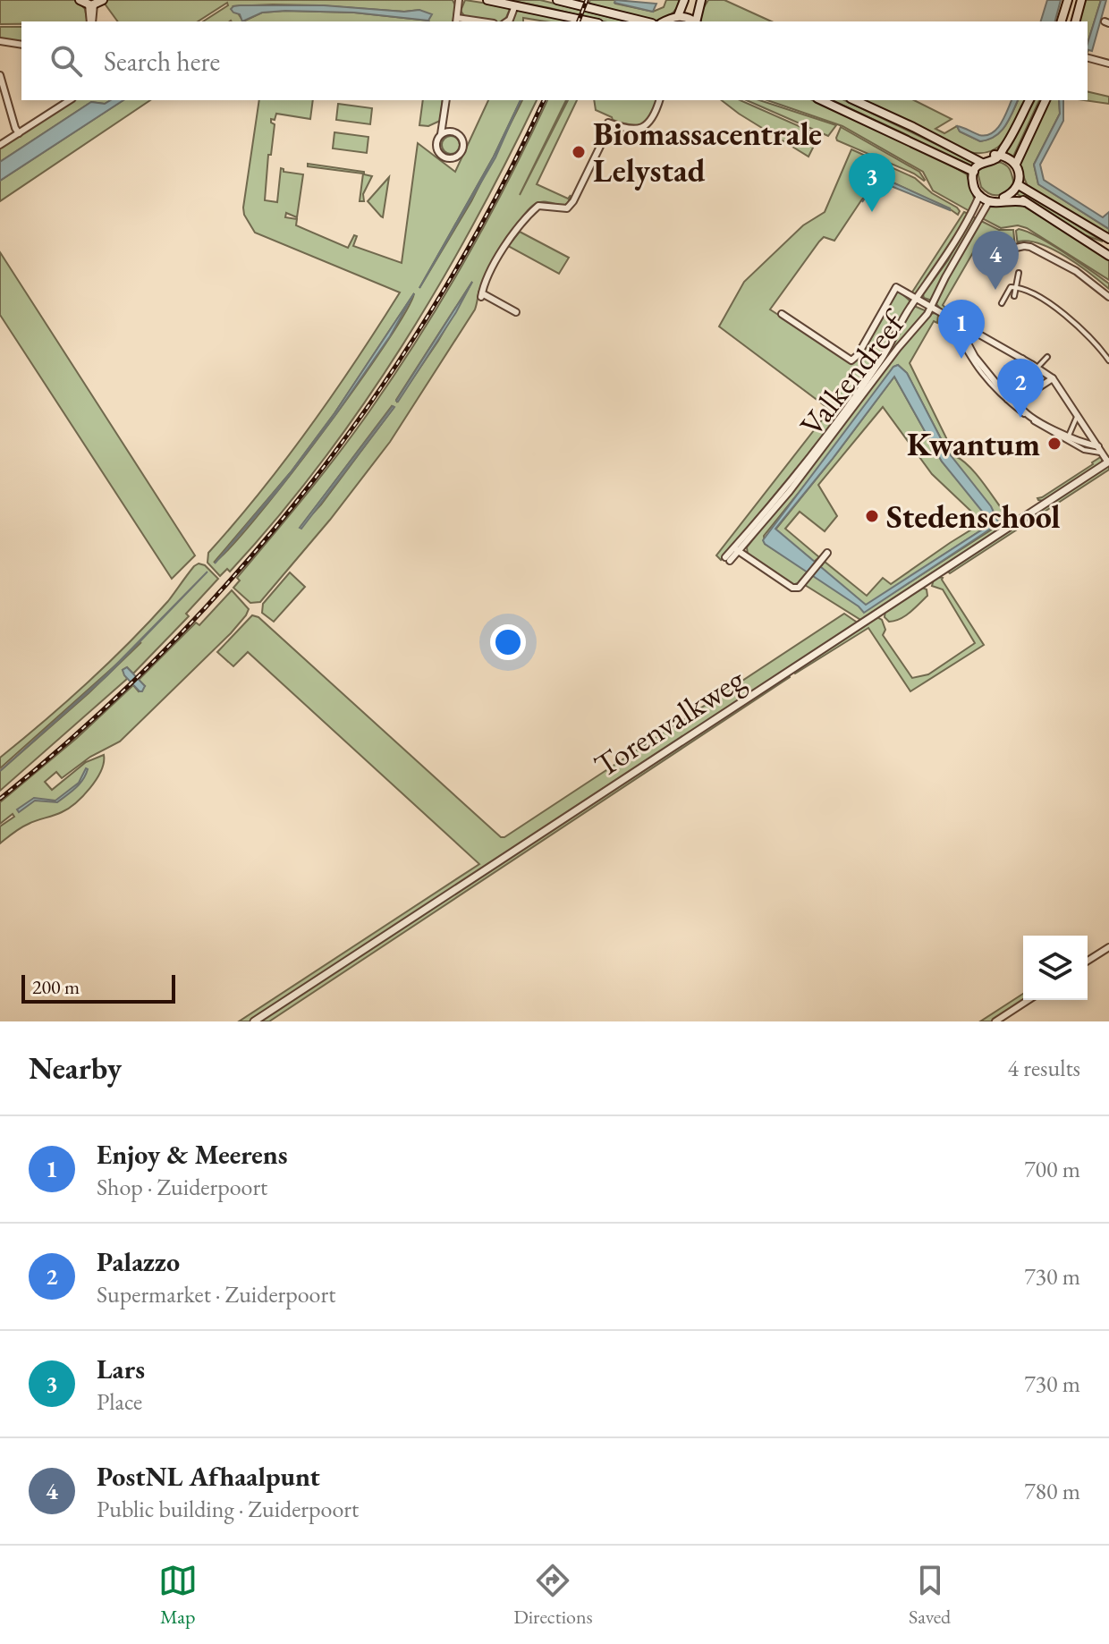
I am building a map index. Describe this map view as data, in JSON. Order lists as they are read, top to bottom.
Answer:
{
  "streets": {
    "street": ["Valkendreef", "Torenvalkweg"]
  },
  "places": ["Biomassacentrale Lelystad", "Kwantum", "Stedenschool"],
  "scale_bar": "200 m",
  "page": {
    "search": "Search here",
    "pins": [
      "3",
      "4",
      "1",
      "2"
    ],
    "scale": "200 m",
    "heading": ["Nearby", "4 results"],
    "list": [
      {
        "mark": "1",
        "name": "Enjoy & Meerens",
        "note": "Shop · Zuiderpoort",
        "value": "700 m"
      },
      {
        "mark": "2",
        "name": "Palazzo",
        "note": "Supermarket · Zuiderpoort",
        "value": "730 m"
      },
      {
        "mark": "3",
        "name": "Lars",
        "note": "Place",
        "value": "730 m"
      },
      {
        "mark": "4",
        "name": "PostNL Afhaalpunt",
        "note": "Public building · Zuiderpoort",
        "value": "780 m"
      }
    ],
    "nav": ["Map", "Directions", "Saved"]
  }
}
